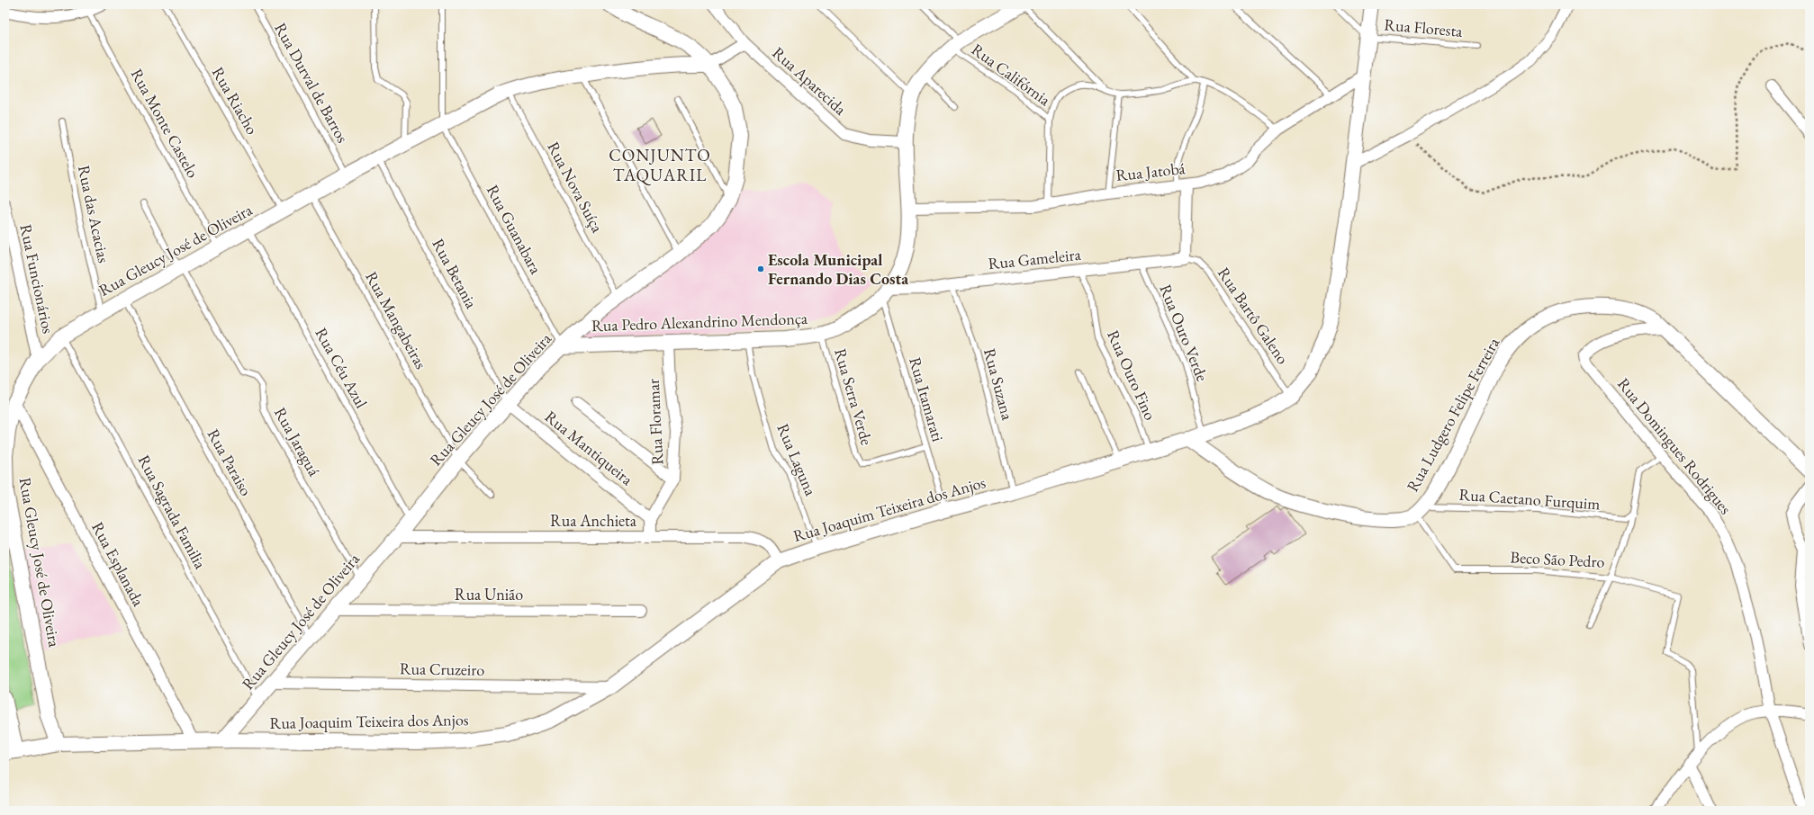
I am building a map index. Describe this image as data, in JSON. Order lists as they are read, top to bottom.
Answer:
{
  "streets": {
    "street": [
      "Rua Aparecida",
      "Rua Jatobá",
      "Rua Gleucy José de Oliveira",
      "Rua Gameleira",
      "Rua Funcionários",
      "Rua Pedro Alexandrino Mendonça",
      "Rua Ludgero Felipe Ferreira",
      "Rua Floramar",
      "Rua Domingues Rodrigues",
      "Rua Mantiqueira",
      "Rua Joaquim Teixeira dos Anjos",
      "Rua Anchieta",
      "Rua Esplanada",
      "Rua União",
      "Rua Cruzeiro"
    ],
    "lane": [
      "Rua Floresta",
      "Rua Califórnia",
      "Rua Durval de Barros",
      "Rua Riacho",
      "Rua Monte Castelo",
      "Rua Nova Suíça",
      "Rua das Acacias",
      "Rua Guanabara",
      "Rua Betania",
      "Rua Bartô Galeno",
      "Rua Mangabeiras",
      "Rua Ouro Verde",
      "Rua Céu Azul",
      "Rua Ouro Fino",
      "Rua Suzana",
      "Rua Serra Verde",
      "Rua Itamarati",
      "Rua Jaraguá",
      "Rua Laguna",
      "Rua Paraiso",
      "Rua Caetano Furquim",
      "Rua Sagrada Familia",
      "Beco São Pedro"
    ]
  },
  "crossings": [
    ["Rua Floresta", "Rua Joaquim Teixeira dos Anjos"],
    ["Rua Califórnia", "Rua Pedro Alexandrino Mendonça"],
    ["Rua Aparecida", "Rua Pedro Alexandrino Mendonça"],
    ["Rua Durval de Barros", "Rua Gleucy José de Oliveira"],
    ["Rua Riacho", "Rua Gleucy José de Oliveira"],
    ["Rua Monte Castelo", "Rua Gleucy José de Oliveira"],
    ["Rua Jatobá", "Rua Pedro Alexandrino Mendonça"],
    ["Rua Jatobá", "Rua Joaquim Teixeira dos Anjos"],
    ["Rua Nova Suíça", "Rua Gleucy José de Oliveira"],
    ["Rua das Acacias", "Rua Gleucy José de Oliveira"],
    ["Rua Guanabara", "Rua Gleucy José de Oliveira"],
    ["Rua Guanabara", "Rua Pedro Alexandrino Mendonça"],
    ["Rua Gleucy José de Oliveira", "Rua Betania"],
    ["Rua Gleucy José de Oliveira", "Rua Funcionários"],
    ["Rua Gleucy José de Oliveira", "Rua Mangabeiras"],
    ["Rua Gleucy José de Oliveira", "Rua Pedro Alexandrino Mendonça"],
    ["Rua Gleucy José de Oliveira", "Rua Céu Azul"],
    ["Rua Gleucy José de Oliveira", "Rua Jaraguá"],
    ["Rua Gleucy José de Oliveira", "Rua Mantiqueira"],
    ["Rua Gleucy José de Oliveira", "Rua Paraiso"],
    ["Rua Gleucy José de Oliveira", "Rua Joaquim Teixeira dos Anjos"],
    ["Rua Gleucy José de Oliveira", "Rua Sagrada Familia"],
    ["Rua Gleucy José de Oliveira", "Rua Anchieta"],
    ["Rua Gleucy José de Oliveira", "Rua Esplanada"],
    ["Rua Gleucy José de Oliveira", "Rua União"],
    ["Rua Gleucy José de Oliveira", "Rua Cruzeiro"],
    ["Rua Gameleira", "Rua Bartô Galeno"],
    ["Rua Gameleira", "Rua Pedro Alexandrino Mendonça"],
    ["Rua Gameleira", "Rua Ouro Verde"],
    ["Rua Gameleira", "Rua Ouro Fino"],
    ["Rua Gameleira", "Rua Suzana"],
    ["Rua Gameleira", "Rua Itamarati"],
    ["Rua Betania", "Rua Mantiqueira"],
    ["Rua Bartô Galeno", "Rua Joaquim Teixeira dos Anjos"],
    ["Rua Pedro Alexandrino Mendonça", "Rua Serra Verde"],
    ["Rua Pedro Alexandrino Mendonça", "Rua Itamarati"],
    ["Rua Pedro Alexandrino Mendonça", "Rua Floramar"],
    ["Rua Pedro Alexandrino Mendonça", "Rua Laguna"],
    ["Rua Ouro Verde", "Rua Joaquim Teixeira dos Anjos"],
    ["Rua Ouro Fino", "Rua Joaquim Teixeira dos Anjos"],
    ["Rua Suzana", "Rua Joaquim Teixeira dos Anjos"],
    ["Rua Serra Verde", "Rua Itamarati"],
    ["Rua Itamarati", "Rua Joaquim Teixeira dos Anjos"],
    ["Rua Ludgero Felipe Ferreira", "Rua Domingues Rodrigues"],
    ["Rua Ludgero Felipe Ferreira", "Rua Caetano Furquim"],
    ["Rua Ludgero Felipe Ferreira", "Rua Joaquim Teixeira dos Anjos"],
    ["Rua Ludgero Felipe Ferreira", "Beco São Pedro"],
    ["Rua Floramar", "Rua Mantiqueira"],
    ["Rua Domingues Rodrigues", "Beco São Pedro"],
    ["Rua Laguna", "Rua Joaquim Teixeira dos Anjos"],
    ["Rua Caetano Furquim", "Beco São Pedro"],
    ["Rua Joaquim Teixeira dos Anjos", "Rua Anchieta"],
    ["Rua Joaquim Teixeira dos Anjos", "Rua Esplanada"],
    ["Rua Joaquim Teixeira dos Anjos", "Rua Cruzeiro"]
  ],
  "districts": ["CONJUNTO TAQUARIL"],
  "places": ["Escola Municipal Fernando Dias Costa"]
}
